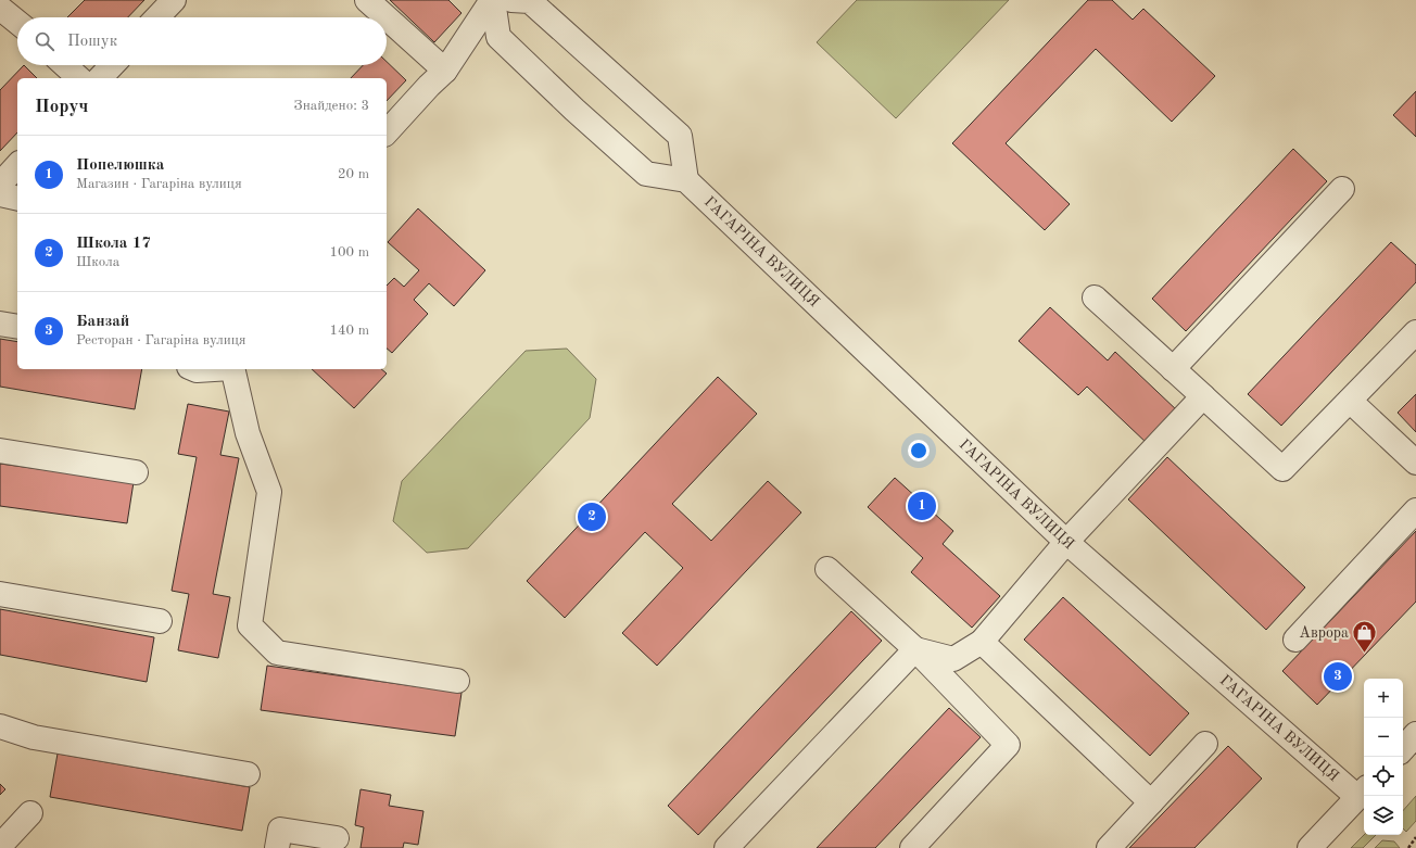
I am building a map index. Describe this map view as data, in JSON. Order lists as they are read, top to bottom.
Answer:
{
  "streets": {
    "street": ["ГАГАРІНА ВУЛИЦЯ"]
  },
  "places": {
    "shop": ["Аврора"]
  },
  "page": {
    "search": "Пошук",
    "heading": ["Поруч", "Знайдено: 3"],
    "list": [
      {
        "mark": "1",
        "name": "Попелюшка",
        "note": "Магазин · Гагаріна вулиця",
        "value": "20 m"
      },
      {
        "mark": "2",
        "name": "Школа 17",
        "note": "Школа",
        "value": "100 m"
      },
      {
        "mark": "3",
        "name": "Банзай",
        "note": "Ресторан · Гагаріна вулиця",
        "value": "140 m"
      }
    ],
    "pins": ["1", "2", "3"],
    "map_buttons": ["+", "−"]
  }
}
